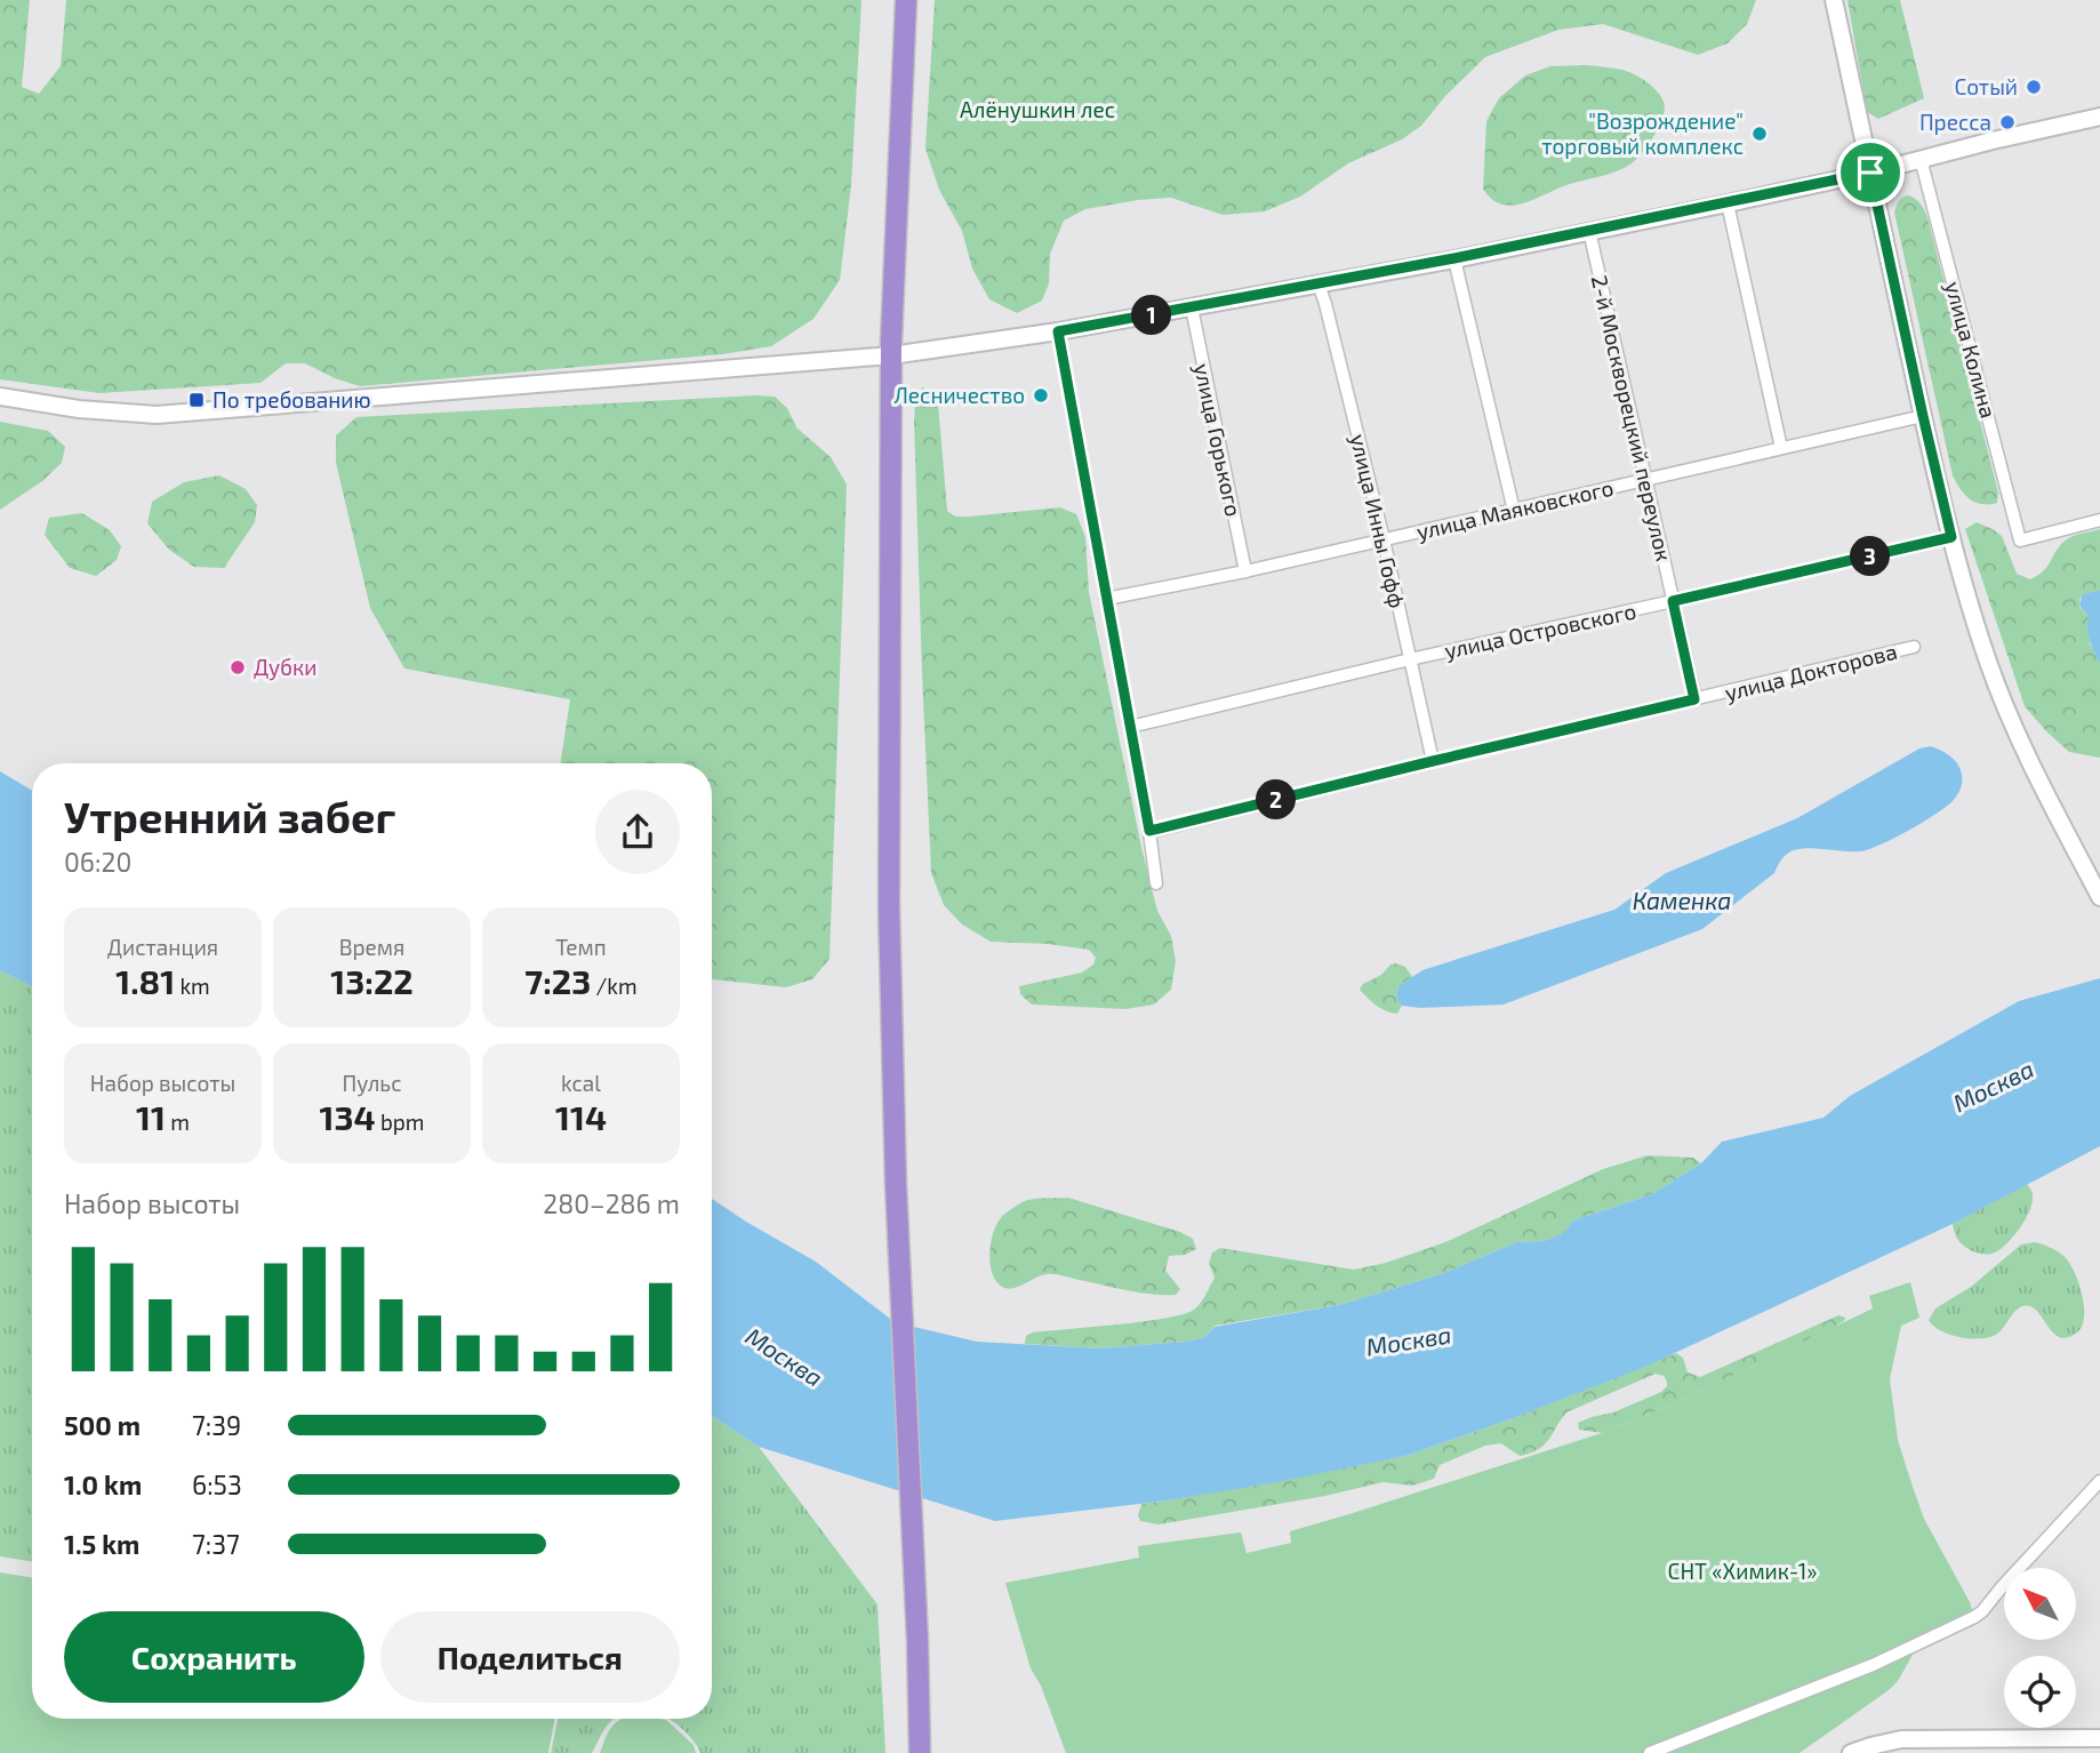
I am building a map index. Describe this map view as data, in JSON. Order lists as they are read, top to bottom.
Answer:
{
  "streets": {
    "street": [
      "улица Колина",
      "2-й Москворецкий переулок",
      "улица Горького",
      "улица Маяковского",
      "улица Инны Гофф",
      "улица Островского",
      "улица Докторова"
    ]
  },
  "crossings": [
    ["2-й Москворецкий переулок", "улица Маяковского"],
    ["2-й Москворецкий переулок", "улица Островского"],
    ["2-й Москворецкий переулок", "улица Докторова"],
    ["улица Горького", "улица Маяковского"],
    ["улица Маяковского", "улица Инны Гофф"],
    ["улица Инны Гофф", "улица Островского"],
    ["улица Инны Гофф", "улица Докторова"]
  ],
  "water": ["Каменка", "Москва"],
  "parks": ["Алёнушкин лес", "СНТ «Химик-1»"],
  "places": {
    "other": [
      "Сотый",
      "Пресса",
      "\"Возрождение\" торговый комплекс",
      "Лесничество",
      "Дубки"
    ],
    "transit": ["По требованию"]
  },
  "north": "top left",
  "page": {
    "pins": ["1", "3", "2"],
    "heading": ["Утренний забег", "06:20"],
    "stats": [
      ["Дистанция", "1.81 km"],
      ["Время", "13:22"],
      ["Темп", "7:23 /km"],
      ["Набор высоты", "11 m"],
      ["Пульс", "134 bpm"],
      ["kcal", "114"]
    ],
    "chart": ["Набор высоты", "280–286 m"],
    "list": [
      {
        "name": "500 m",
        "note": "7:39"
      },
      {
        "name": "1.0 km",
        "note": "6:53"
      },
      {
        "name": "1.5 km",
        "note": "7:37"
      }
    ],
    "buttons": ["Сохранить", "Поделиться"]
  }
}
